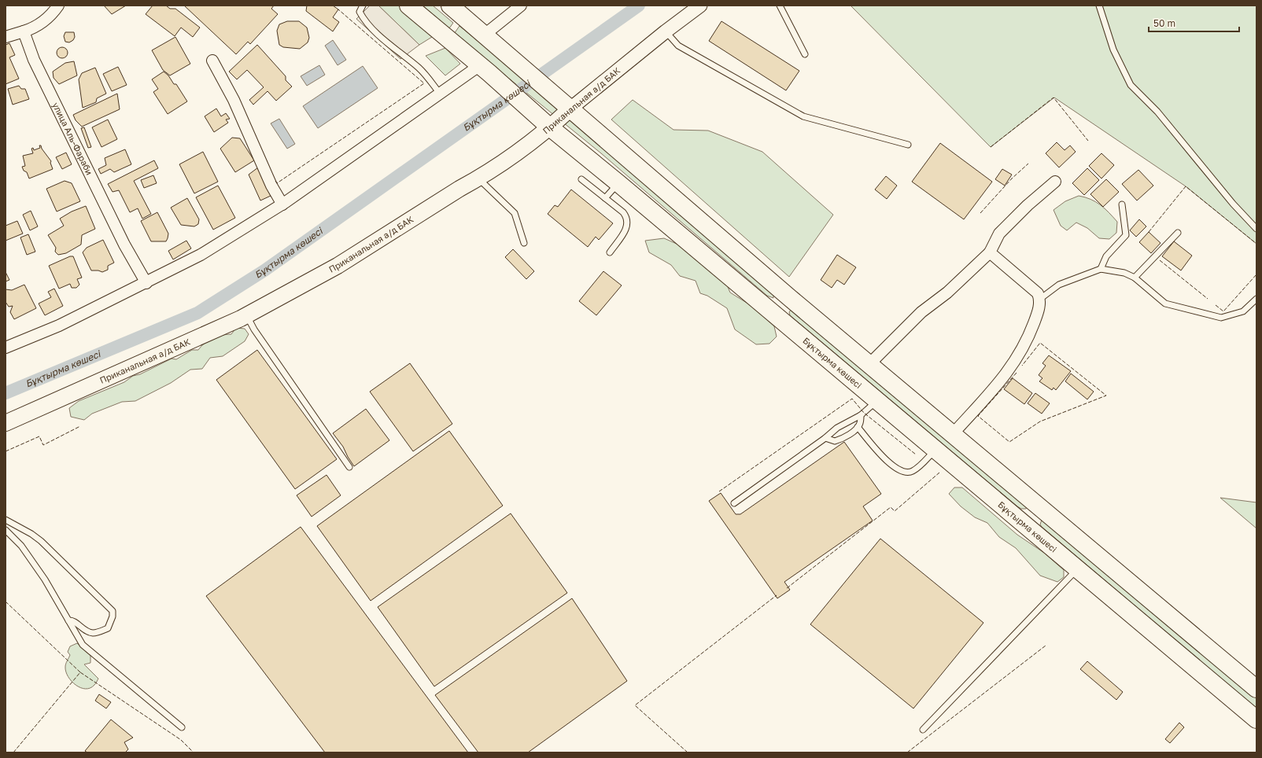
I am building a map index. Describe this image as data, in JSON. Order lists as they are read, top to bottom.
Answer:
{
  "streets": {
    "main road": ["Приканальная а/д БАК", "Бұқтырма көшесі"],
    "street": ["улица Аль-Фараби"]
  },
  "crossings": [
    ["Приканальная а/д БАК", "Бұқтырма көшесі"]
  ],
  "water": ["Бұқтырма көшесі"],
  "scale_bar": "50 m"
}
